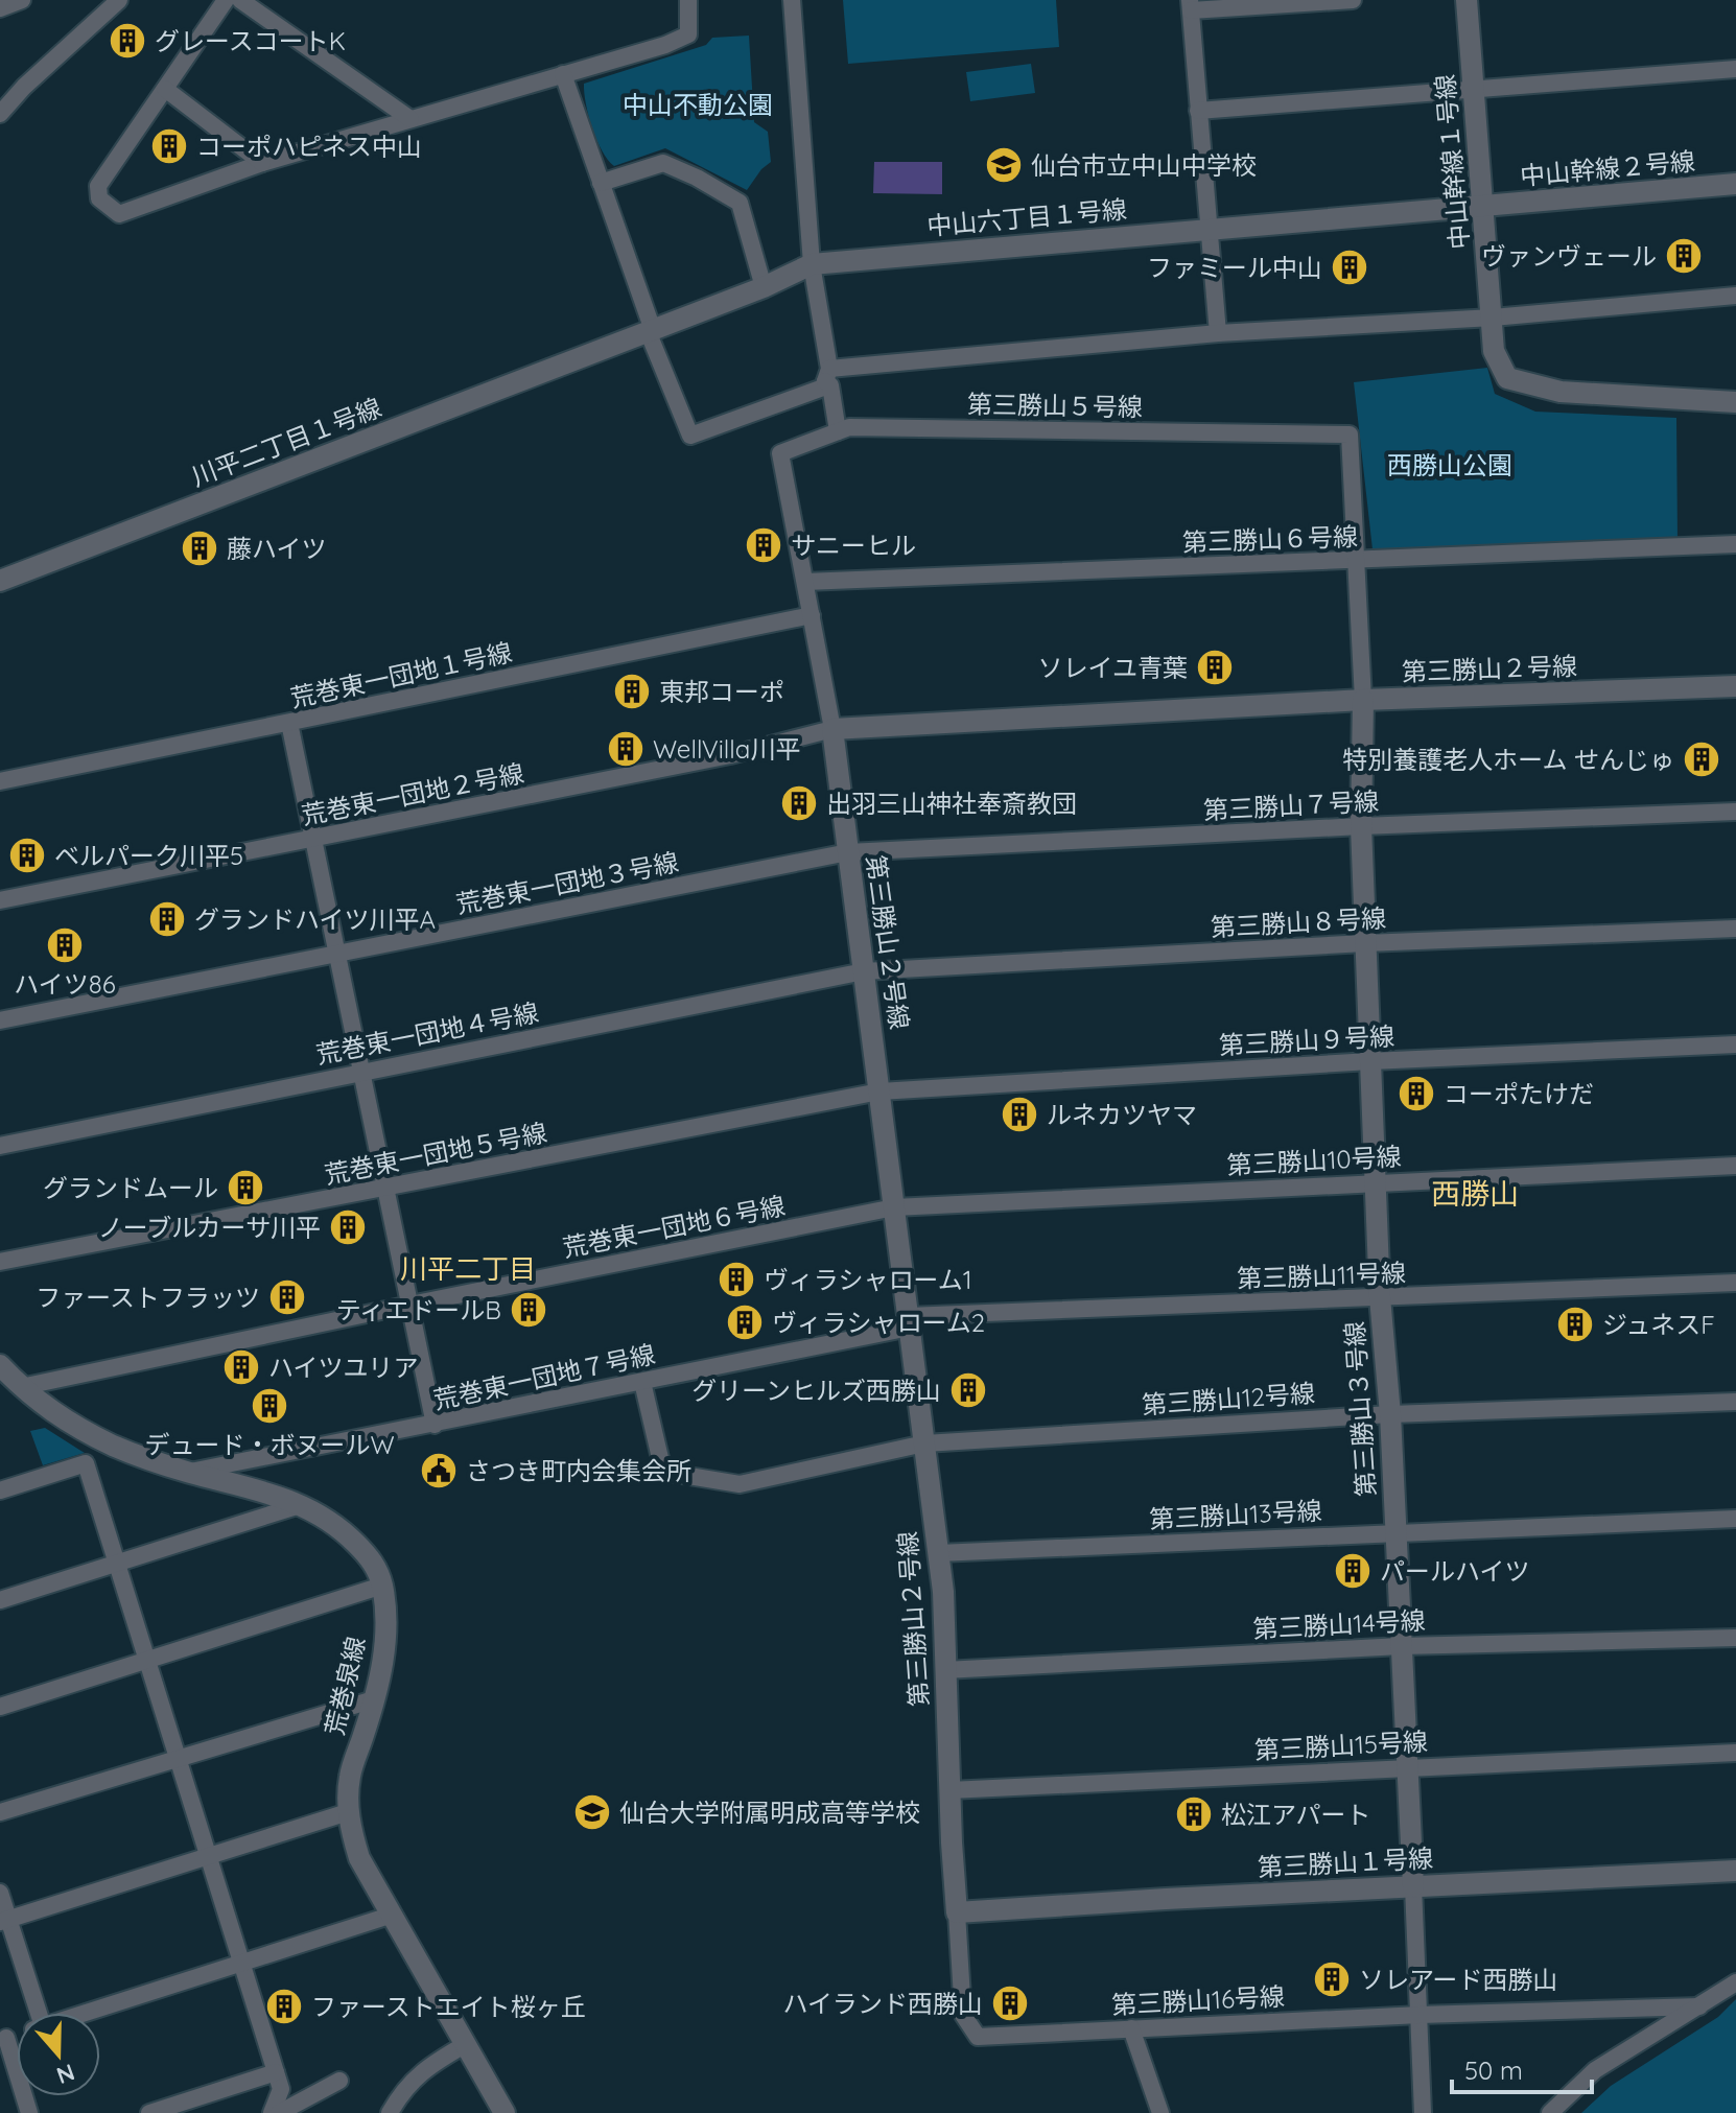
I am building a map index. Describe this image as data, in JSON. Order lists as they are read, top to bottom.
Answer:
{
  "streets": {
    "street": [
      "中山幹線１号線",
      "中山幹線２号線",
      "中山六丁目１号線",
      "第三勝山５号線",
      "川平二丁目１号線",
      "第三勝山６号線",
      "第三勝山２号線",
      "荒巻東一団地１号線",
      "荒巻東一団地２号線",
      "第三勝山７号線",
      "荒巻東一団地３号線",
      "第三勝山８号線",
      "荒巻東一団地４号線",
      "第三勝山９号線",
      "荒巻東一団地５号線",
      "第三勝山10号線",
      "荒巻東一団地６号線",
      "第三勝山11号線",
      "荒巻東一団地７号線",
      "第三勝山12号線",
      "第三勝山３号線",
      "第三勝山13号線",
      "第三勝山14号線",
      "荒巻泉線",
      "第三勝山15号線",
      "第三勝山１号線",
      "第三勝山16号線"
    ]
  },
  "crossings": [
    ["中山幹線１号線", "中山幹線２号線"],
    ["中山幹線１号線", "中山六丁目１号線"],
    ["中山幹線２号線", "中山六丁目１号線"],
    ["中山六丁目１号線", "川平二丁目１号線"],
    ["第三勝山５号線", "第三勝山６号線"],
    ["第三勝山５号線", "第三勝山２号線"],
    ["第三勝山５号線", "荒巻東一団地１号線"],
    ["第三勝山５号線", "荒巻東一団地２号線"],
    ["第三勝山５号線", "第三勝山３号線"],
    ["第三勝山２号線", "荒巻東一団地２号線"],
    ["第三勝山２号線", "第三勝山７号線"],
    ["第三勝山２号線", "荒巻東一団地３号線"],
    ["第三勝山２号線", "第三勝山８号線"],
    ["第三勝山２号線", "荒巻東一団地４号線"],
    ["第三勝山２号線", "第三勝山９号線"],
    ["第三勝山２号線", "荒巻東一団地５号線"],
    ["第三勝山２号線", "第三勝山10号線"],
    ["第三勝山２号線", "荒巻東一団地６号線"],
    ["第三勝山２号線", "第三勝山11号線"],
    ["第三勝山２号線", "荒巻東一団地７号線"],
    ["第三勝山２号線", "第三勝山12号線"],
    ["第三勝山２号線", "第三勝山３号線"],
    ["第三勝山２号線", "第三勝山13号線"],
    ["第三勝山２号線", "第三勝山14号線"],
    ["第三勝山２号線", "第三勝山15号線"],
    ["第三勝山２号線", "第三勝山１号線"],
    ["第三勝山２号線", "第三勝山16号線"],
    ["第三勝山７号線", "荒巻東一団地３号線"],
    ["第三勝山７号線", "第三勝山３号線"],
    ["第三勝山８号線", "荒巻東一団地４号線"],
    ["第三勝山８号線", "第三勝山３号線"],
    ["第三勝山９号線", "荒巻東一団地５号線"],
    ["第三勝山９号線", "第三勝山３号線"],
    ["第三勝山10号線", "荒巻東一団地６号線"],
    ["第三勝山10号線", "第三勝山３号線"],
    ["荒巻東一団地６号線", "荒巻泉線"],
    ["第三勝山11号線", "荒巻東一団地７号線"],
    ["第三勝山11号線", "第三勝山３号線"],
    ["荒巻東一団地７号線", "第三勝山12号線"],
    ["荒巻東一団地７号線", "荒巻泉線"],
    ["第三勝山12号線", "第三勝山３号線"],
    ["第三勝山３号線", "第三勝山13号線"],
    ["第三勝山３号線", "第三勝山14号線"],
    ["第三勝山３号線", "第三勝山15号線"],
    ["第三勝山３号線", "第三勝山１号線"],
    ["第三勝山３号線", "第三勝山16号線"],
    ["第三勝山１号線", "第三勝山16号線"]
  ],
  "districts": ["西勝山", "川平二丁目"],
  "parks": ["中山不動公園", "西勝山公園"],
  "places": {
    "building": [
      "グレースコートK",
      "コーポハピネス中山",
      "ヴァンヴェール",
      "ファミール中山",
      "サニーヒル",
      "藤ハイツ",
      "ソレイユ青葉",
      "東邦コーポ",
      "WellVilla川平",
      "特別養護老人ホーム せんじゅ",
      "出羽三山神社奉斎教団",
      "ベルパーク川平5",
      "グランドハイツ川平A",
      "ハイツ86",
      "コーポたけだ",
      "ルネカツヤマ",
      "グランドムール",
      "ノーブルカーサ川平",
      "ヴィラシャローム1",
      "ファーストフラッツ",
      "ティエドールB",
      "ヴィラシャローム2",
      "ジュネスF",
      "ハイツユリア",
      "グリーンヒルズ西勝山",
      "デュード・ボヌールW",
      "パールハイツ",
      "松江アパート",
      "ソレアード西勝山",
      "ハイランド西勝山",
      "ファーストエイト桜ヶ丘"
    ],
    "school or university": ["仙台市立中山中学校", "仙台大学附属明成高等学校"],
    "public building": ["さつき町内会集会所"]
  },
  "scale_bar": "50 m",
  "north": "bottom"
}
